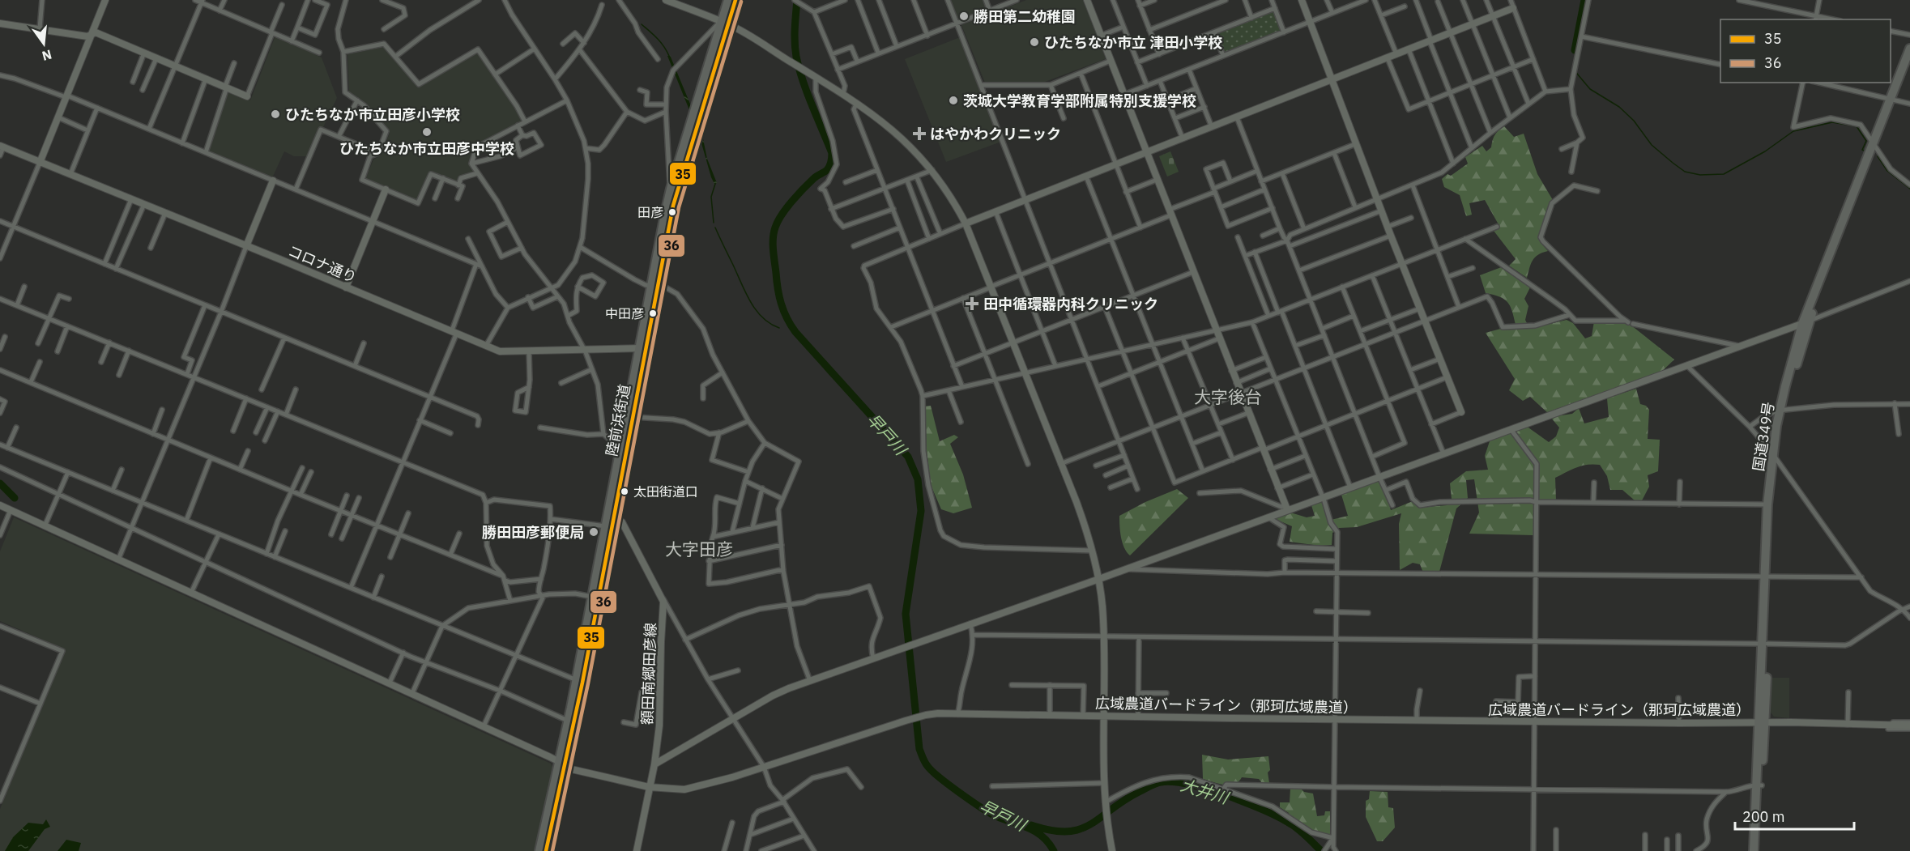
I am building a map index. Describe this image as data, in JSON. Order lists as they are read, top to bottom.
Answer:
{
  "streets": {
    "highway": ["陸前浜街道", "国道349号"],
    "street": ["コロナ通り", "額田南郷田彦線", "広域農道バードライン（那珂広域農道）"]
  },
  "crossings": [
    ["コロナ通り", "陸前浜街道"],
    ["陸前浜街道", "額田南郷田彦線"],
    ["陸前浜街道", "広域農道バードライン（那珂広域農道）"],
    ["国道349号", "広域農道バードライン（那珂広域農道）"],
    ["額田南郷田彦線", "広域農道バードライン（那珂広域農道）"]
  ],
  "districts": ["大字後台", "大字田彦"],
  "water": ["早戸川", "大井川"],
  "places": {
    "other": [
      "勝田第二幼稚園",
      "ひたちなか市立 津田小学校",
      "茨城大学教育学部附属特別支援学校",
      "ひたちなか市立田彦小学校",
      "ひたちなか市立田彦中学校",
      "田彦",
      "中田彦",
      "太田街道口",
      "勝田田彦郵便局"
    ],
    "health": ["はやかわクリニック", "田中循環器内科クリニック"]
  },
  "lines": ["transit line 35", "transit line 36"],
  "legend": ["35", "36"],
  "scale_bar": "200 m",
  "north": "bottom"
}
